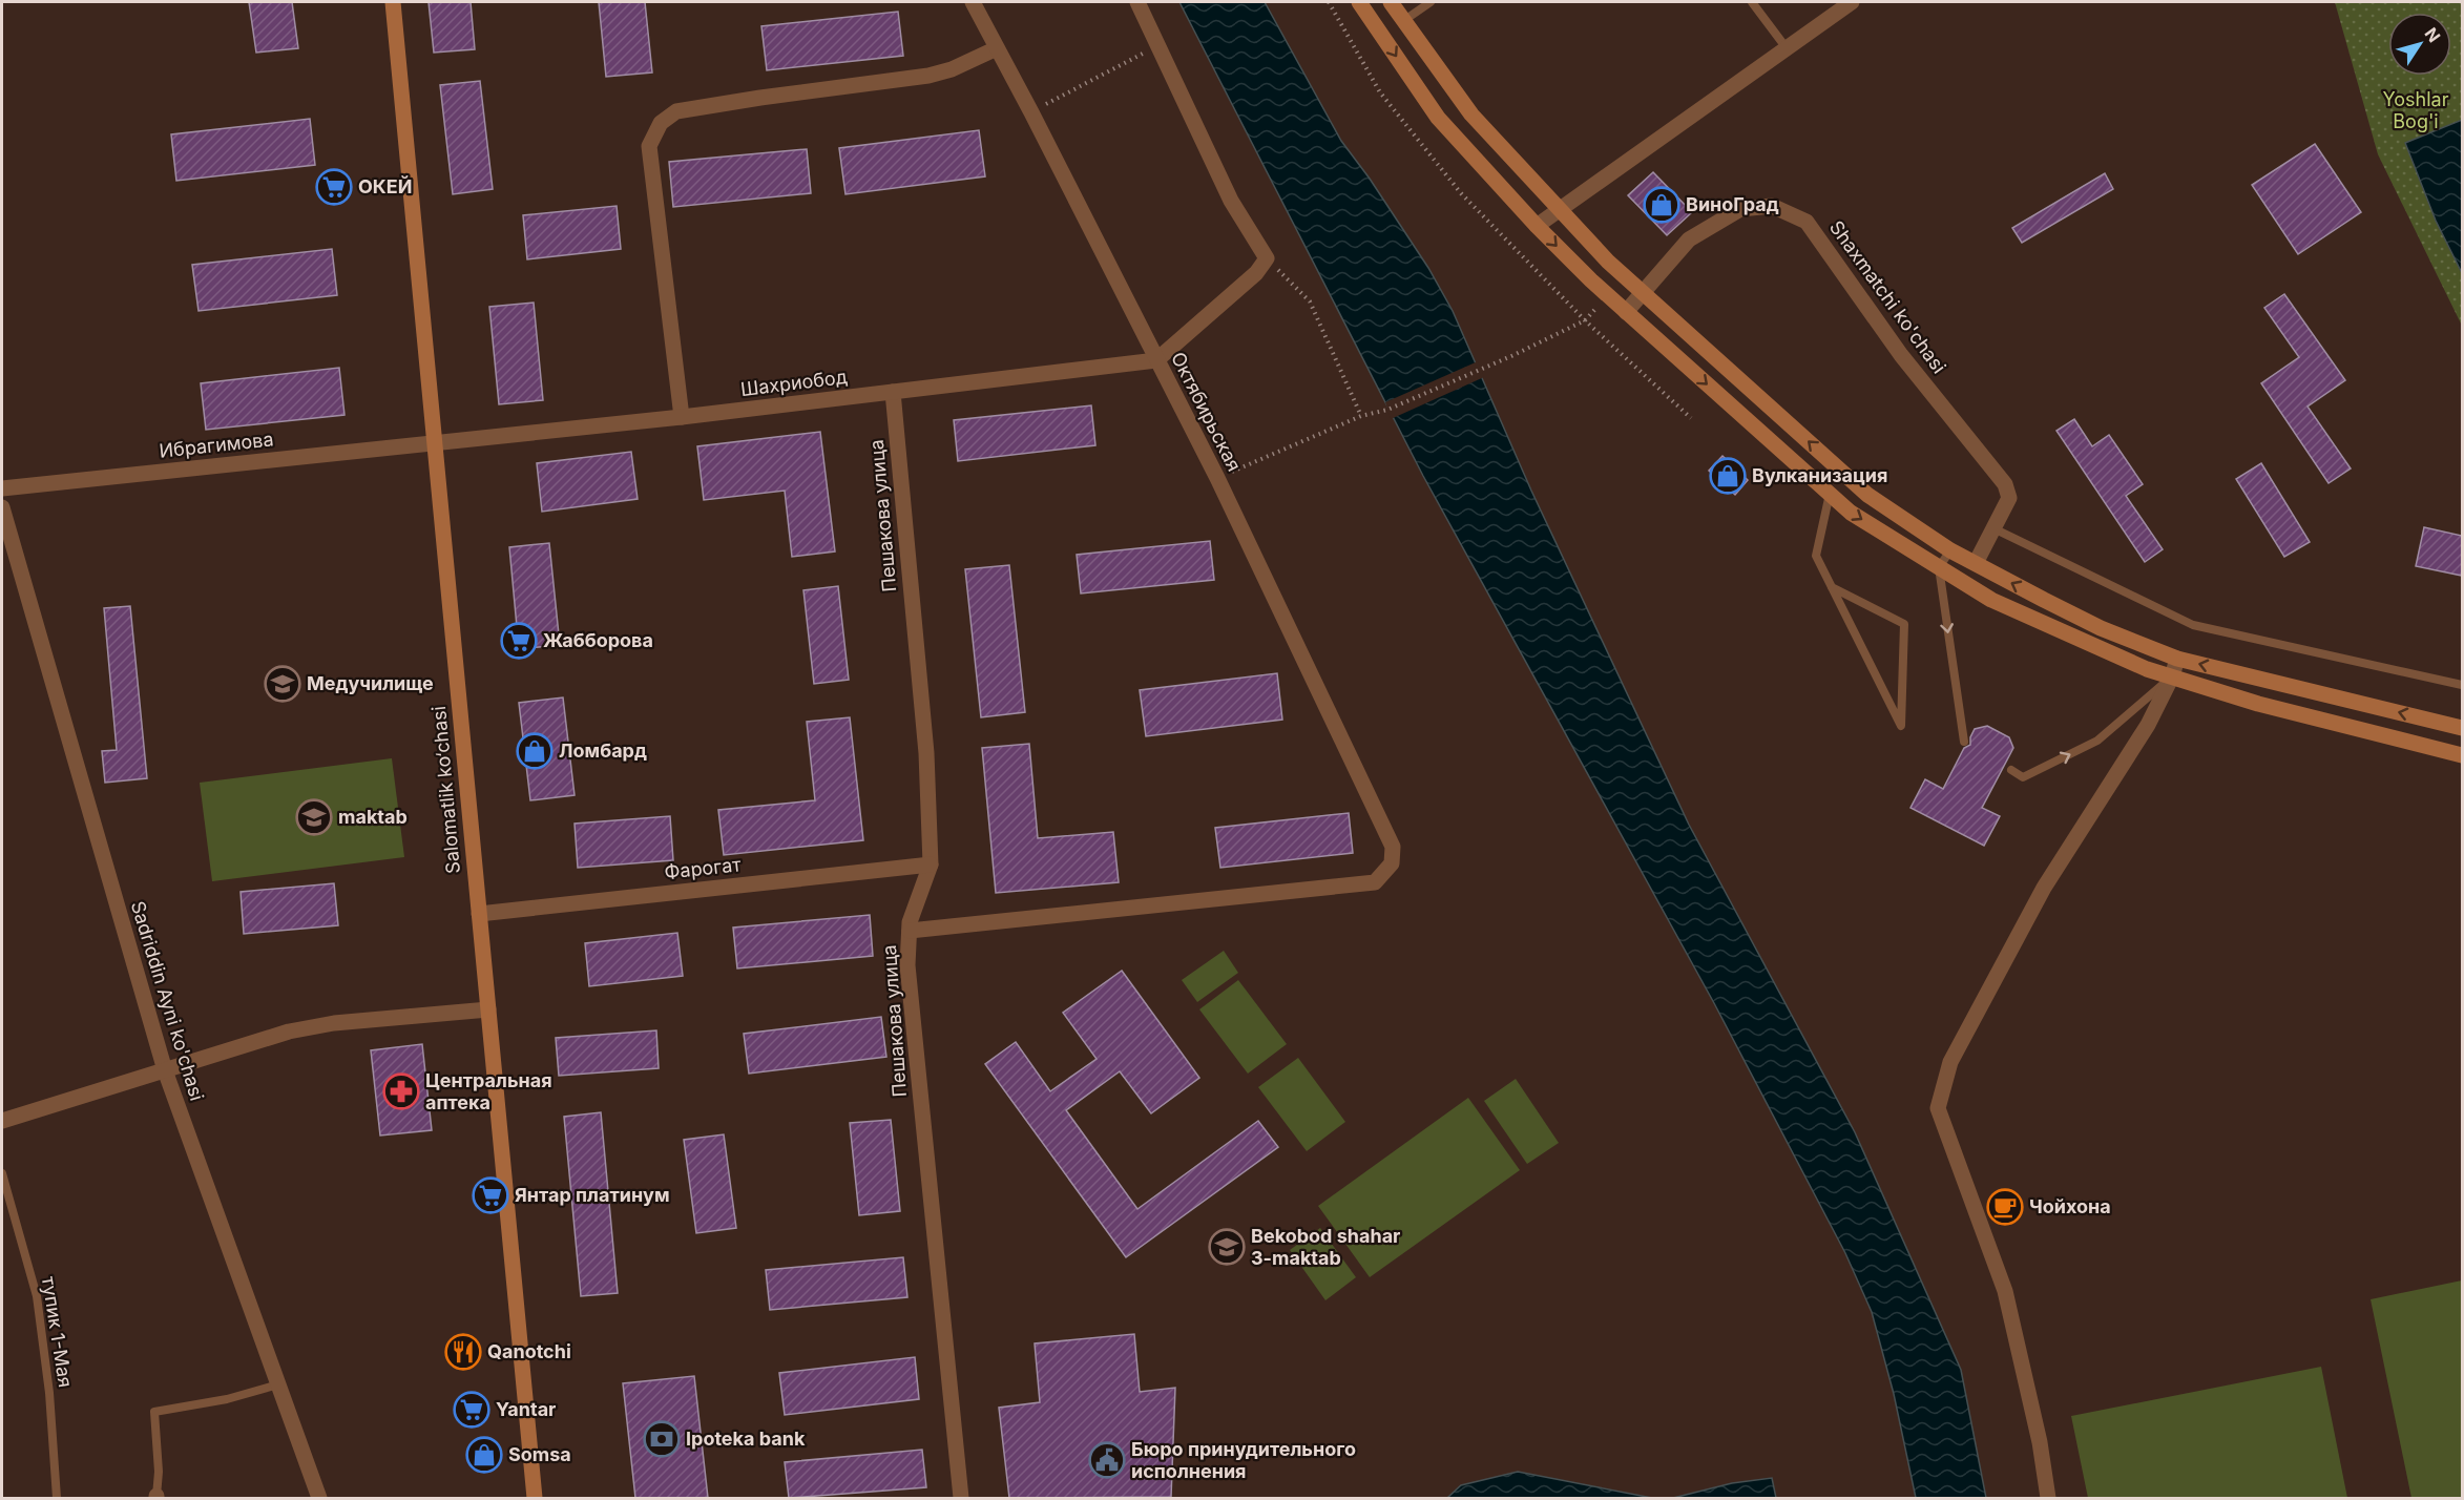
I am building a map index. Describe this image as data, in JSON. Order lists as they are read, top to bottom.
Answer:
{
  "streets": {
    "main road": ["Salomatlik ko‘chasi"],
    "street": [
      "Shaxmatchi ko'chasi",
      "Шахриобод",
      "Октябирьская",
      "Ибрагимова",
      "Пешакова улица",
      "Фарогат",
      "Sadriddin Ayni ko'chasi"
    ],
    "lane": ["тупик 1-Мая"]
  },
  "crossings": [
    ["Шахриобод", "Октябирьская"],
    ["Шахриобод", "Ибрагимова"],
    ["Шахриобод", "Пешакова улица"],
    ["Шахриобод", "Salomatlik ko‘chasi"],
    ["Октябирьская", "Пешакова улица"],
    ["Ибрагимова", "Salomatlik ko‘chasi"],
    ["Пешакова улица", "Фарогат"],
    ["Salomatlik ko‘chasi", "Фарогат"]
  ],
  "parks": ["Yoshlar Bog'i"],
  "places": {
    "supermarket": [
      "ОКЕЙ",
      "Жабборова",
      "Янтар платинум",
      "Yantar"
    ],
    "shop": [
      "ВиноГрад",
      "Вулканизация",
      "Ломбард",
      "Somsa"
    ],
    "school or university": ["Медучилище", "maktab", "Bekobod shahar 3-maktab"],
    "pharmacy": ["Центральная аптека"],
    "cafe": ["Чойхона"],
    "restaurant": ["Qanotchi"],
    "bank": ["Ipoteka bank"],
    "public building": ["Бюро принудительного исполнения"]
  },
  "north": "top right"
}
